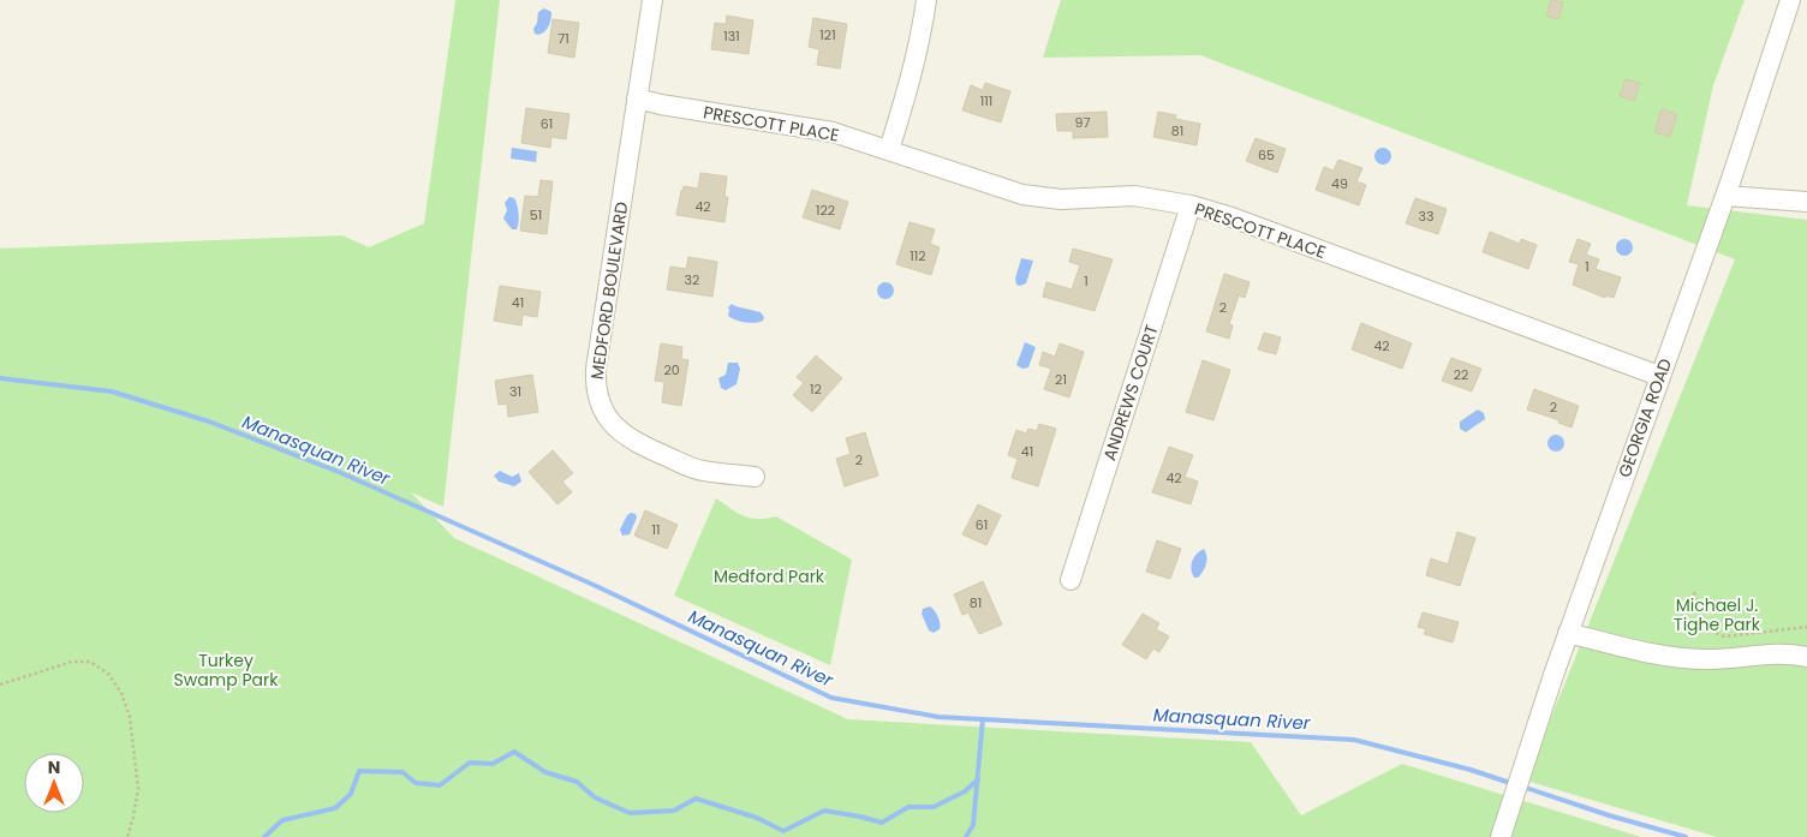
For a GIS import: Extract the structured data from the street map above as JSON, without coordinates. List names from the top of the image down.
{
  "streets": {
    "street": [
      "PRESCOTT PLACE",
      "MEDFORD BOULEVARD",
      "ANDREWS COURT",
      "GEORGIA ROAD"
    ]
  },
  "crossings": [
    ["PRESCOTT PLACE", "MEDFORD BOULEVARD"],
    ["PRESCOTT PLACE", "ANDREWS COURT"],
    ["PRESCOTT PLACE", "GEORGIA ROAD"]
  ],
  "water": ["Manasquan River"],
  "parks": ["Medford Park", "Michael J. Tighe Park", "Turkey Swamp Park"],
  "house_numbers": [
    "121",
    "131",
    "71",
    "111",
    "97",
    "61",
    "81",
    "65",
    "49",
    "42",
    "122",
    "51",
    "33",
    "112",
    "1",
    "32",
    "1",
    "41",
    "2",
    "42",
    "20",
    "22",
    "21",
    "12",
    "31",
    "2",
    "41",
    "2",
    "42",
    "61",
    "11",
    "81"
  ],
  "north": "top"
}
